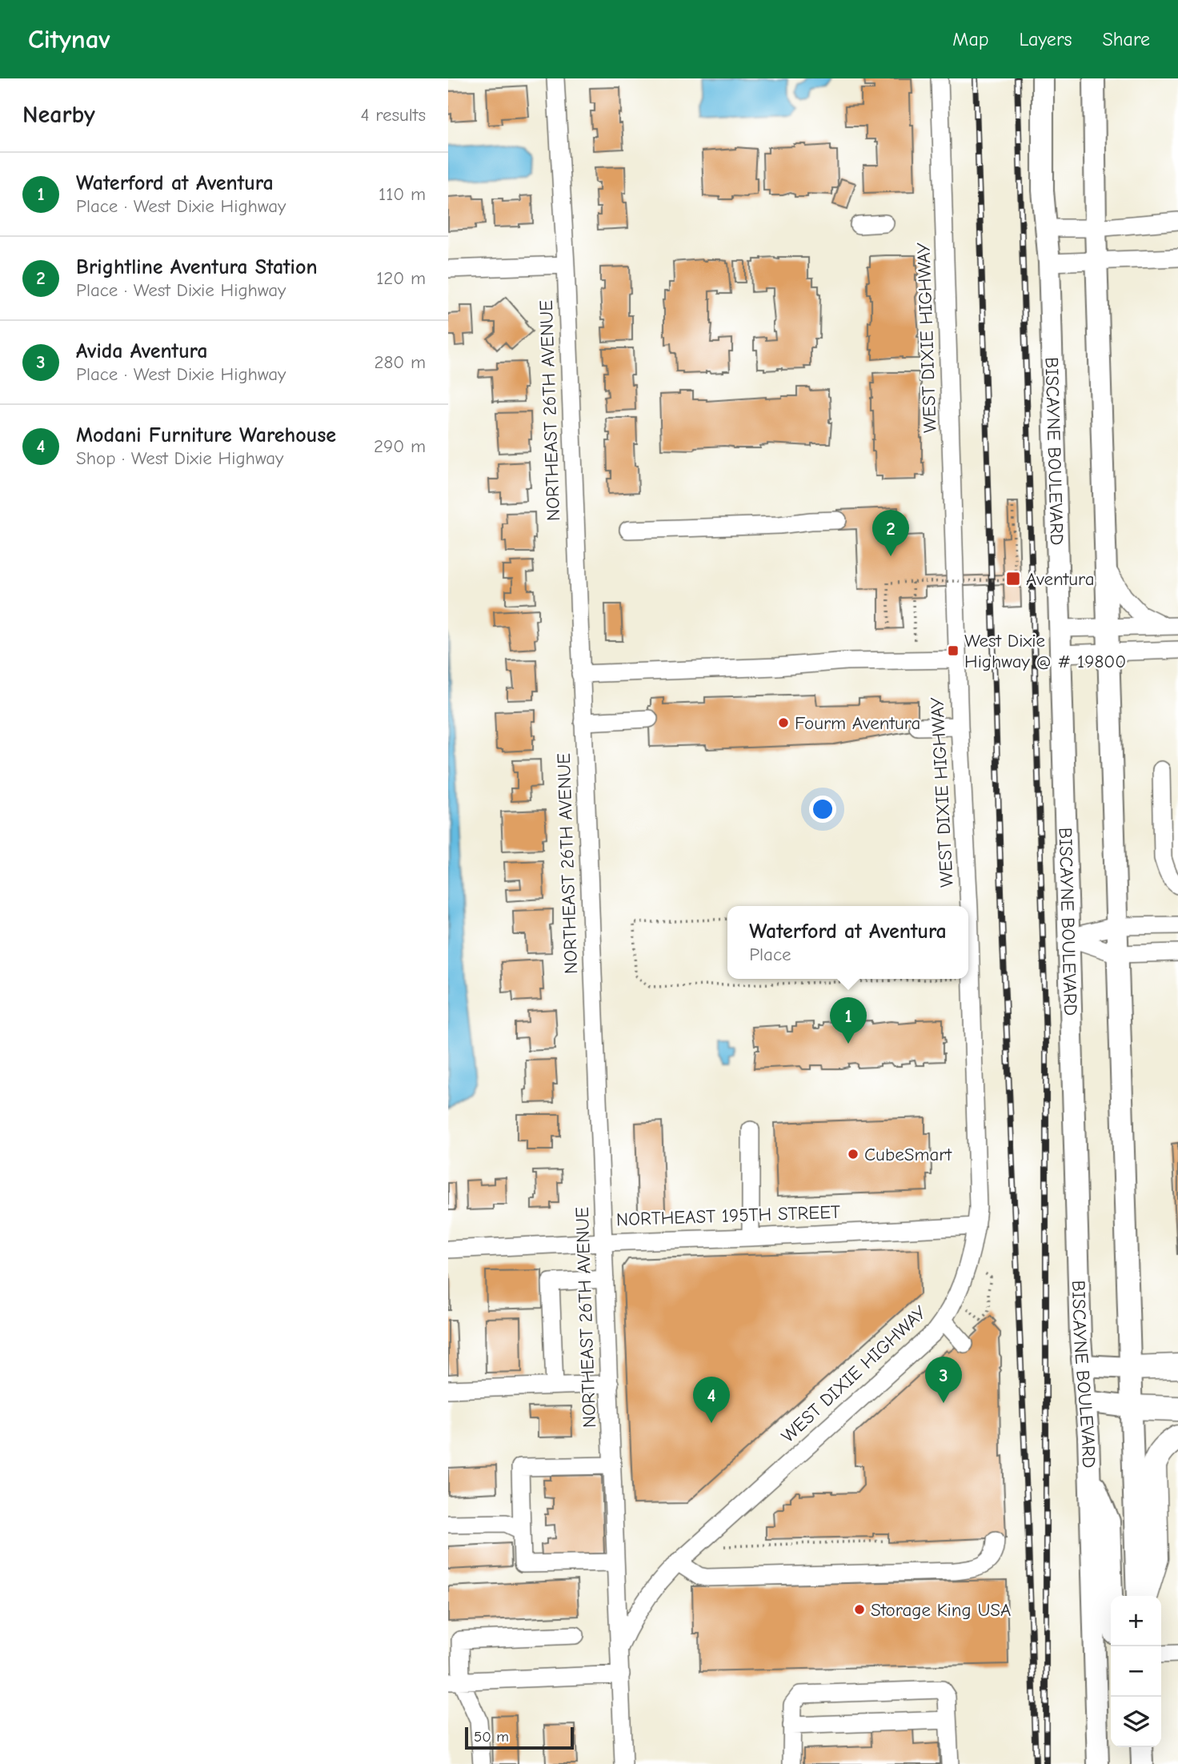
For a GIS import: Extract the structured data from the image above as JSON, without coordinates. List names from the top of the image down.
{
  "streets": {
    "main road": ["BISCAYNE BOULEVARD"],
    "street": ["WEST DIXIE HIGHWAY", "NORTHEAST 26TH AVENUE", "NORTHEAST 195TH STREET"]
  },
  "crossings": [
    ["WEST DIXIE HIGHWAY", "NORTHEAST 26TH AVENUE"],
    ["WEST DIXIE HIGHWAY", "NORTHEAST 195TH STREET"],
    ["NORTHEAST 26TH AVENUE", "NORTHEAST 195TH STREET"]
  ],
  "places": {
    "transit": ["Aventura", "West Dixie Highway @ # 19800"],
    "other": ["Fourm Aventura", "CubeSmart", "Storage King USA"]
  },
  "scale_bar": "50 m",
  "page": {
    "header": "Citynav",
    "nav": ["Map", "Layers", "Share"],
    "heading": ["Nearby", "4 results"],
    "list": [
      {
        "mark": "1",
        "name": "Waterford at Aventura",
        "note": "Place · West Dixie Highway",
        "value": "110 m"
      },
      {
        "mark": "2",
        "name": "Brightline Aventura Station",
        "note": "Place · West Dixie Highway",
        "value": "120 m"
      },
      {
        "mark": "3",
        "name": "Avida Aventura",
        "note": "Place · West Dixie Highway",
        "value": "280 m"
      },
      {
        "mark": "4",
        "name": "Modani Furniture Warehouse",
        "note": "Shop · West Dixie Highway",
        "value": "290 m"
      }
    ],
    "pins": [
      "2",
      "1",
      "3",
      "4"
    ],
    "popup": ["Waterford at Aventura", "Place"],
    "map_buttons": ["+", "−"],
    "scale": "50 m"
  }
}
